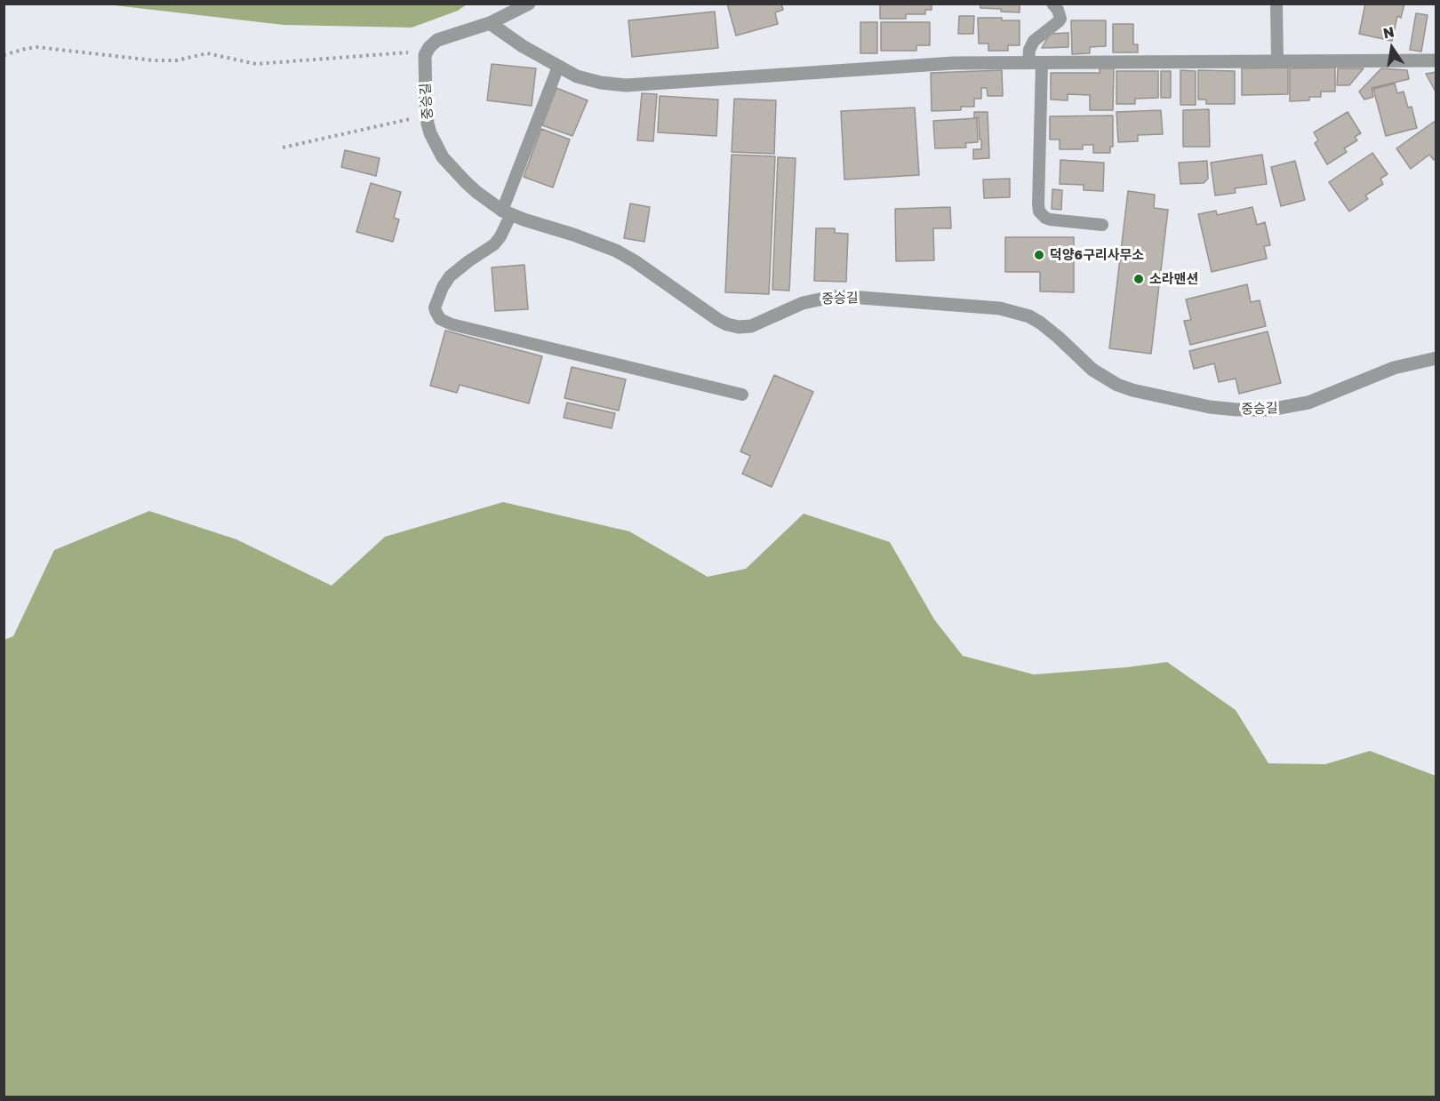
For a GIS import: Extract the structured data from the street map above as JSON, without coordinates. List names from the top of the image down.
{
  "streets": {
    "street": ["중승길"]
  },
  "places": ["덕양6구리사무소", "소라맨션"],
  "north": "top"
}
